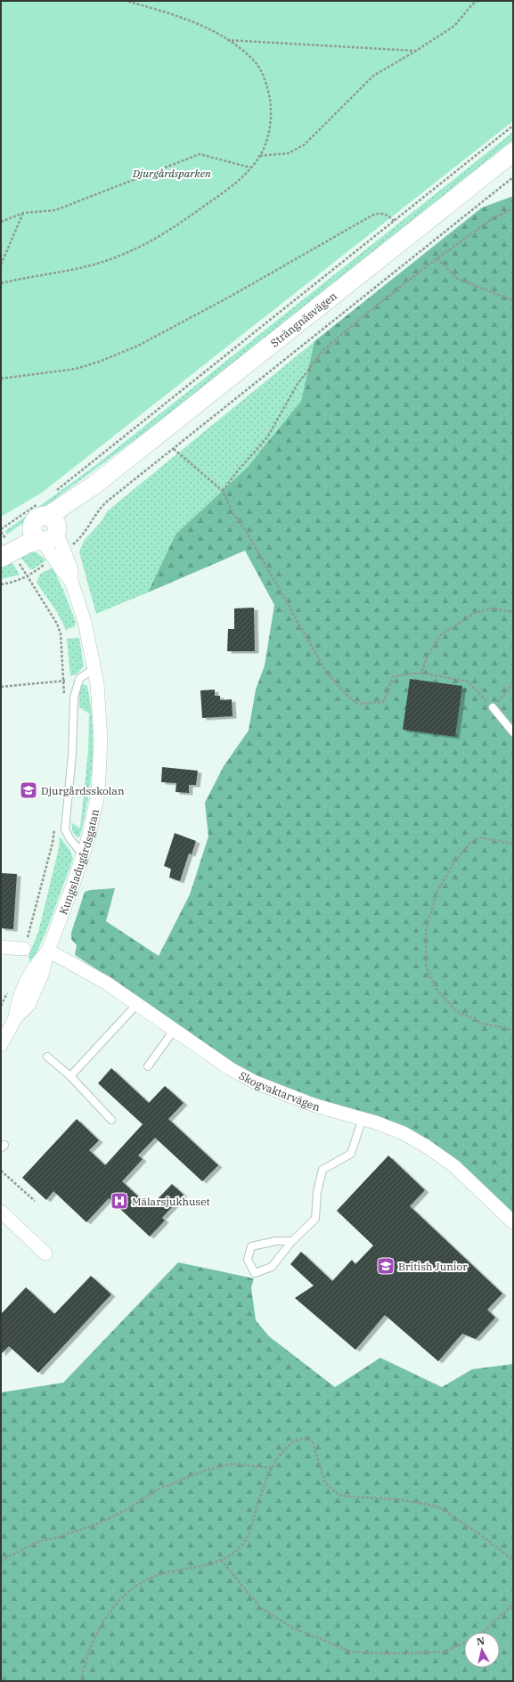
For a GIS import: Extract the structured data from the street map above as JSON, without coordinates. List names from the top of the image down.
{
  "streets": {
    "main road": ["Strängnäsvägen"],
    "street": ["Kungsladugårdsgatan", "Skogvaktarvägen"]
  },
  "crossings": [
    ["Strängnäsvägen", "Kungsladugårdsgatan"],
    ["Kungsladugårdsgatan", "Skogvaktarvägen"]
  ],
  "parks": ["Djurgårdsparken"],
  "places": {
    "school or university": ["Djurgårdsskolan", "British Junior"],
    "hospital": ["Mälarsjukhuset"]
  },
  "north": "top"
}
